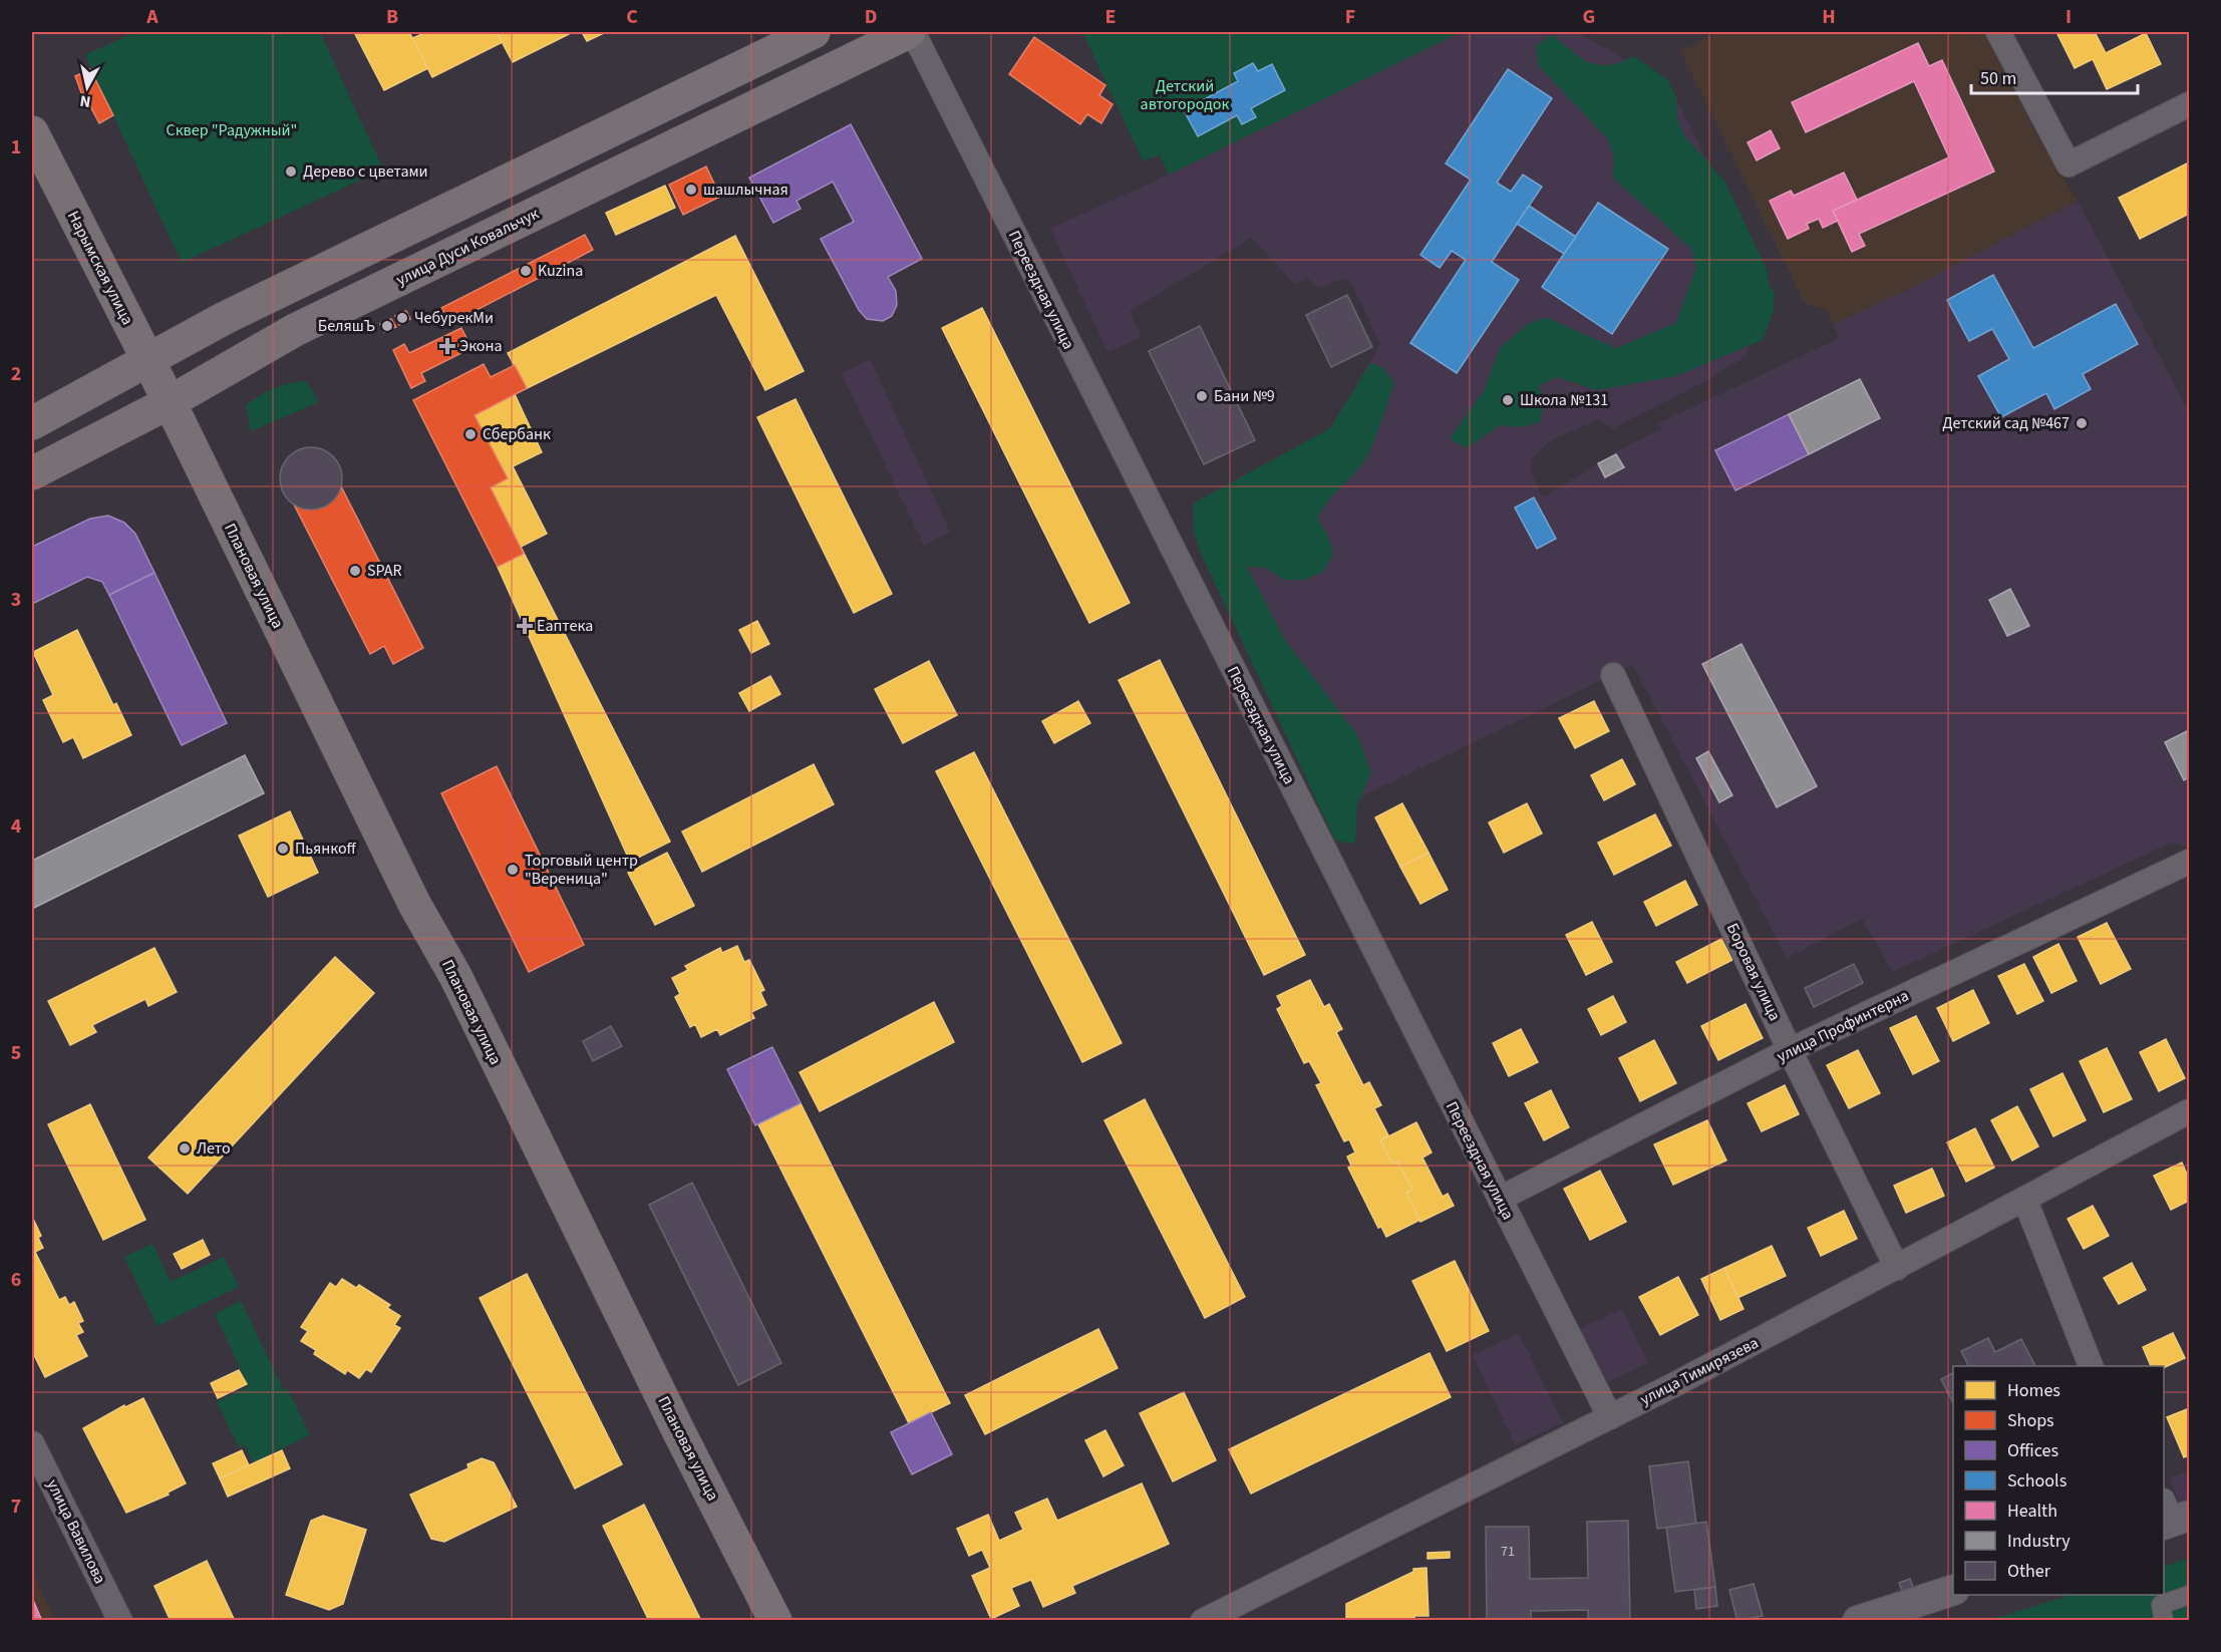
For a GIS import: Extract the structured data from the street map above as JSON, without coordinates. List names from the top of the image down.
{
  "streets": {
    "main road": ["улица Дуси Ковальчук", "Нарымская улица", "Плановая улица"],
    "street": [
      "Переездная улица",
      "Боровая улица",
      "улица Профинтерна",
      "улица Тимирязева",
      "улица Вавилова"
    ]
  },
  "crossings": [
    ["улица Дуси Ковальчук", "Нарымская улица"],
    ["улица Дуси Ковальчук", "Переездная улица"],
    ["улица Дуси Ковальчук", "Плановая улица"],
    ["Нарымская улица", "Плановая улица"],
    ["Переездная улица", "улица Профинтерна"],
    ["Переездная улица", "улица Тимирязева"],
    ["Боровая улица", "улица Профинтерна"],
    ["Боровая улица", "улица Тимирязева"]
  ],
  "parks": ["Детский автогородок", "Сквер \"Радужный\""],
  "places": {
    "other": [
      "Дерево с цветами",
      "шашлычная",
      "Kuzina",
      "ЧебурекМи",
      "БеляшЪ",
      "Бани №9",
      "Школа №131",
      "Детский сад №467",
      "Сбербанк",
      "SPAR",
      "Пьянкоff",
      "Торговый центр \"Вереница\"",
      "Лето"
    ],
    "health": ["Экона", "Еаптека"]
  },
  "house_numbers": ["71"],
  "legend": [
    "Homes",
    "Shops",
    "Offices",
    "Schools",
    "Health",
    "Industry",
    "Other"
  ],
  "scale_bar": "50 m",
  "north": "bottom",
  "grid": {
    "columns": [
      "A",
      "B",
      "C",
      "D",
      "E",
      "F",
      "G",
      "H",
      "I"
    ],
    "rows": [
      "1",
      "2",
      "3",
      "4",
      "5",
      "6",
      "7"
    ]
  }
}
